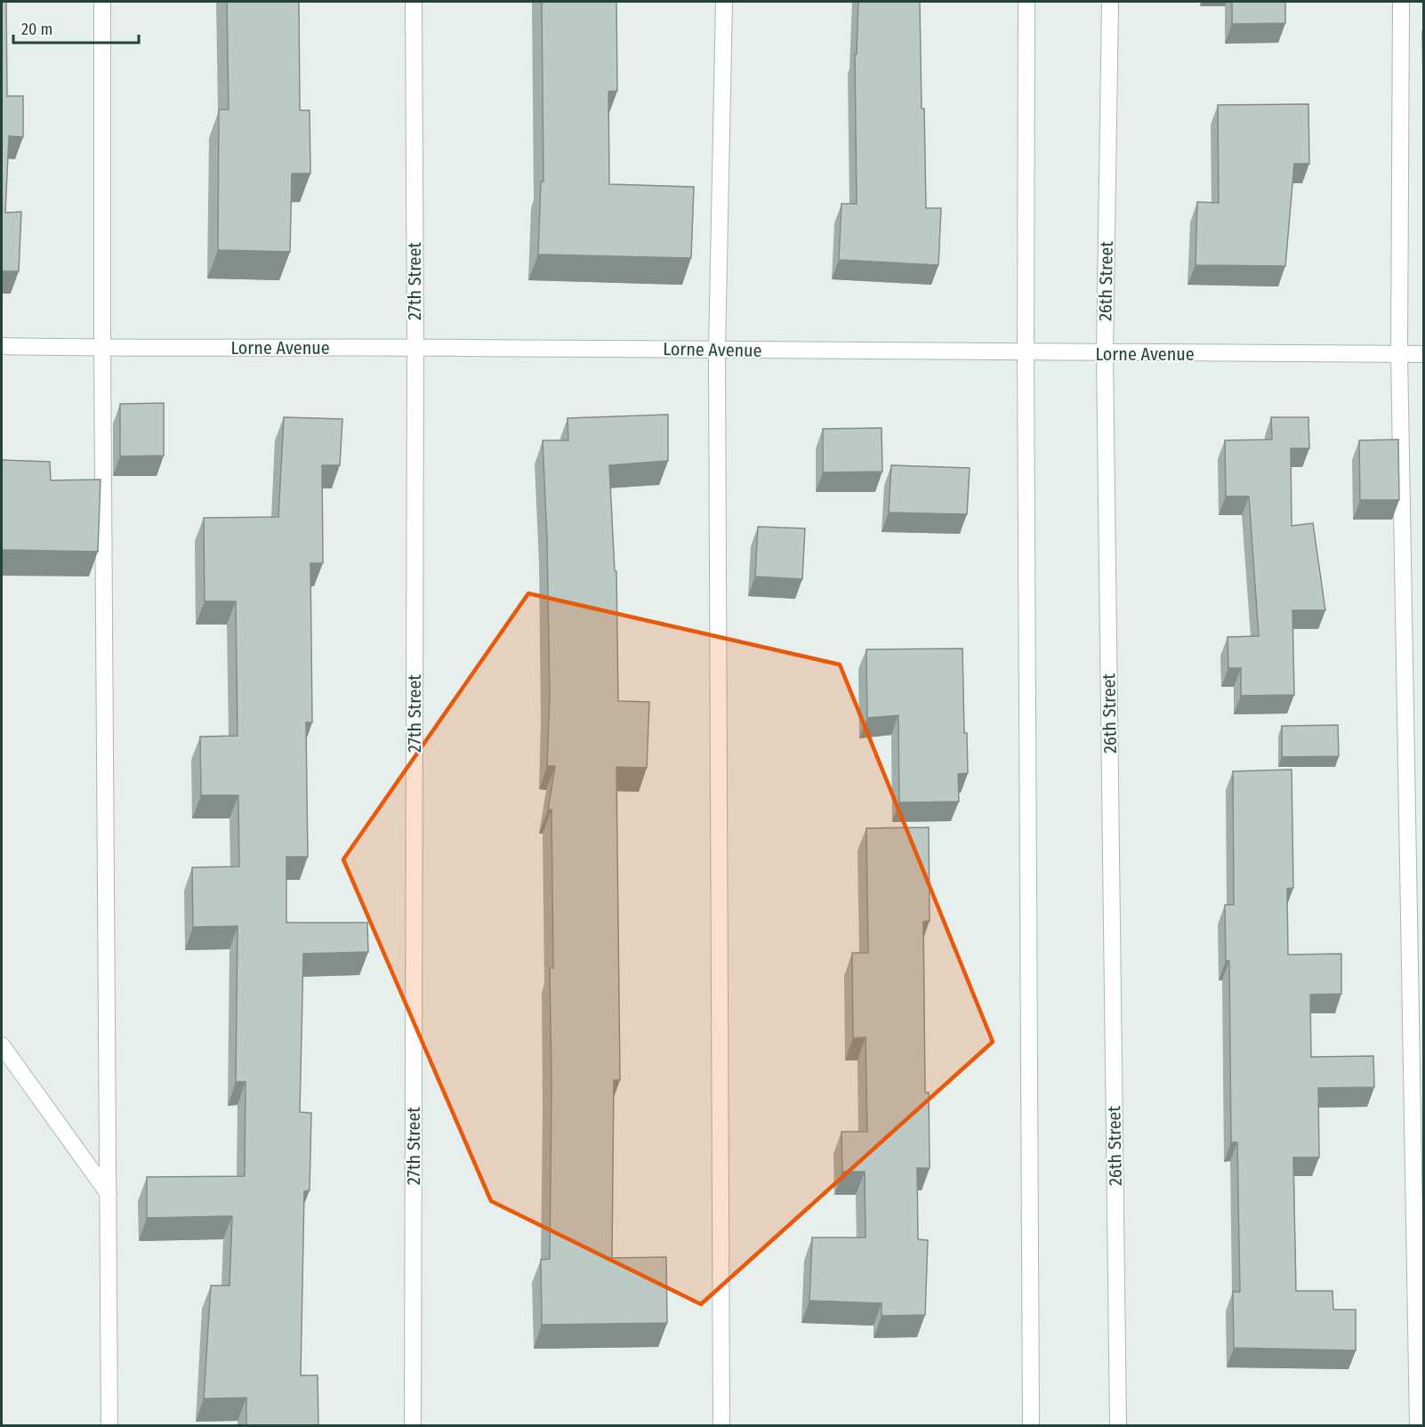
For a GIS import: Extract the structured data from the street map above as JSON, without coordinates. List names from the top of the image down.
{
  "streets": {
    "street": ["27th Street", "26th Street", "Lorne Avenue"]
  },
  "crossings": [
    ["27th Street", "Lorne Avenue"],
    ["26th Street", "Lorne Avenue"]
  ],
  "scale_bar": "20 m"
}
